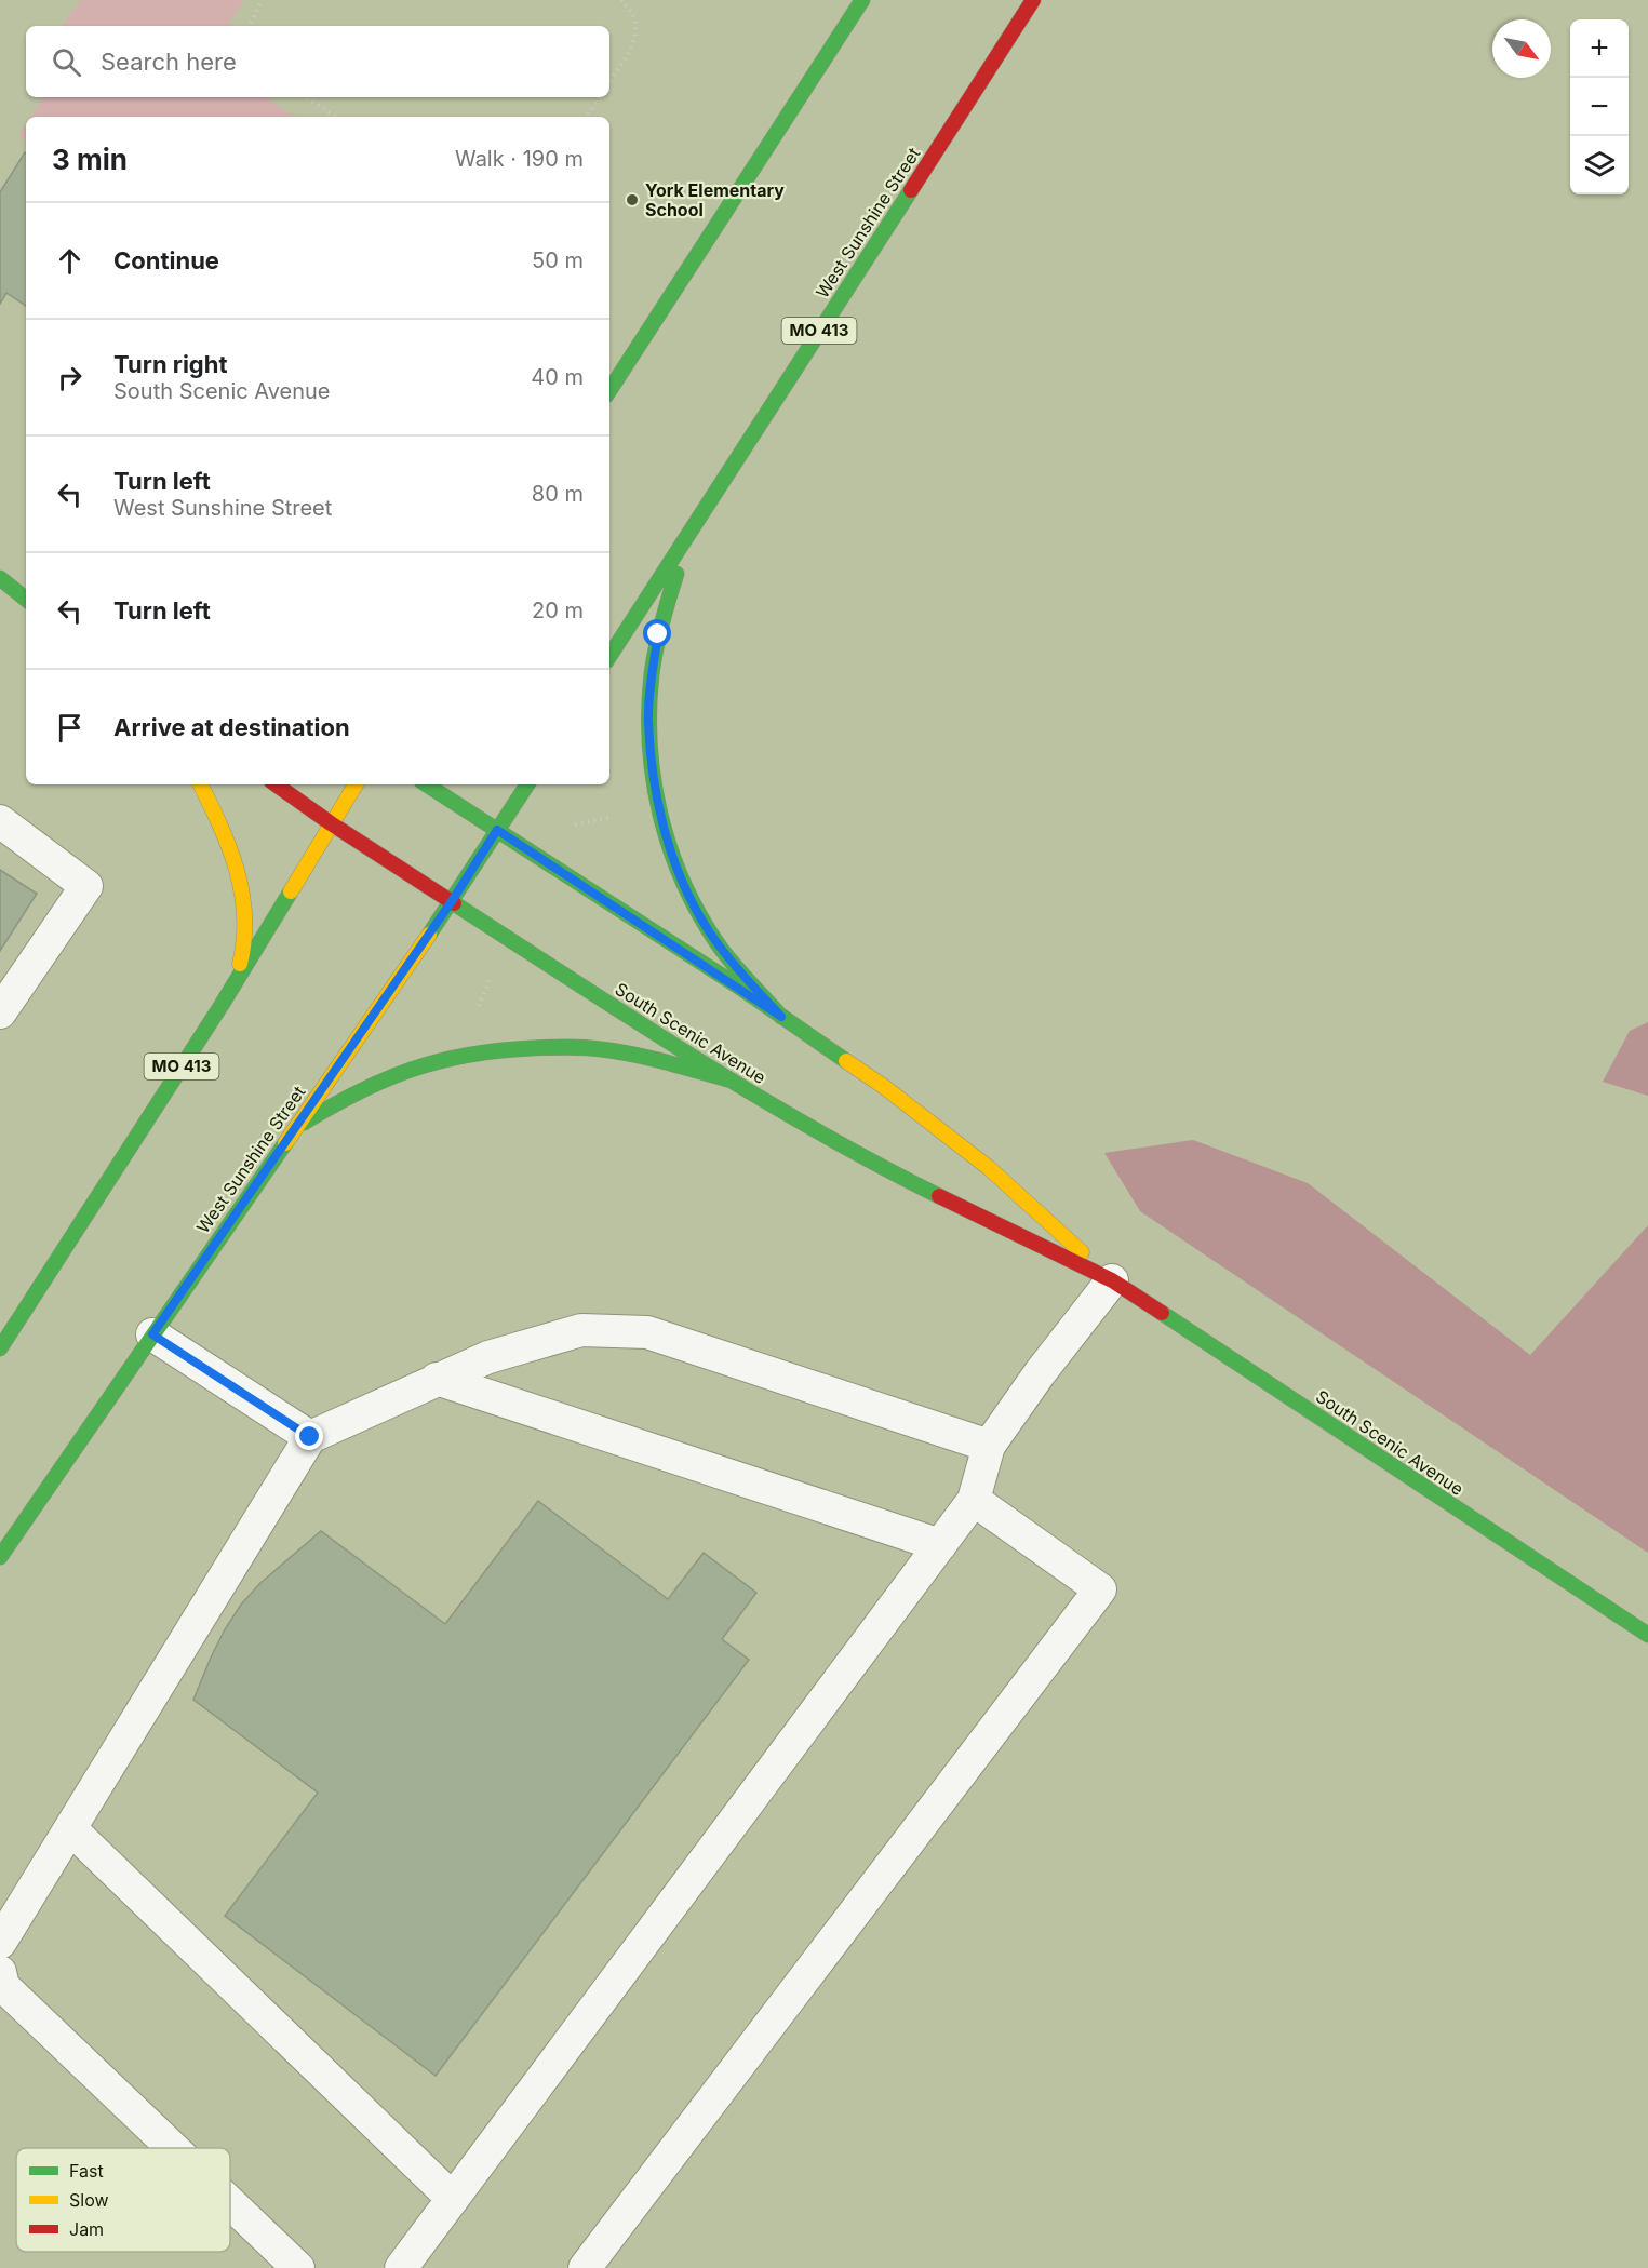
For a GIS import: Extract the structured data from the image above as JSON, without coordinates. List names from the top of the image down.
{
  "streets": {
    "main road": ["West Sunshine Street", "MO 413", "South Scenic Avenue"]
  },
  "crossings": [
    ["West Sunshine Street", "South Scenic Avenue"],
    ["MO 413", "South Scenic Avenue"]
  ],
  "places": ["York Elementary School"],
  "legend": ["Fast", "Slow", "Jam"],
  "north": "bottom right",
  "page": {
    "map_buttons": ["+", "−"],
    "search": "Search here",
    "heading": ["3 min", "Walk · 190 m"],
    "list": [
      ["Continue", "50 m"],
      ["Turn right", "South Scenic Avenue", "40 m"],
      ["Turn left", "West Sunshine Street", "80 m"],
      ["Turn left", "20 m"],
      "Arrive at destination"
    ]
  }
}
